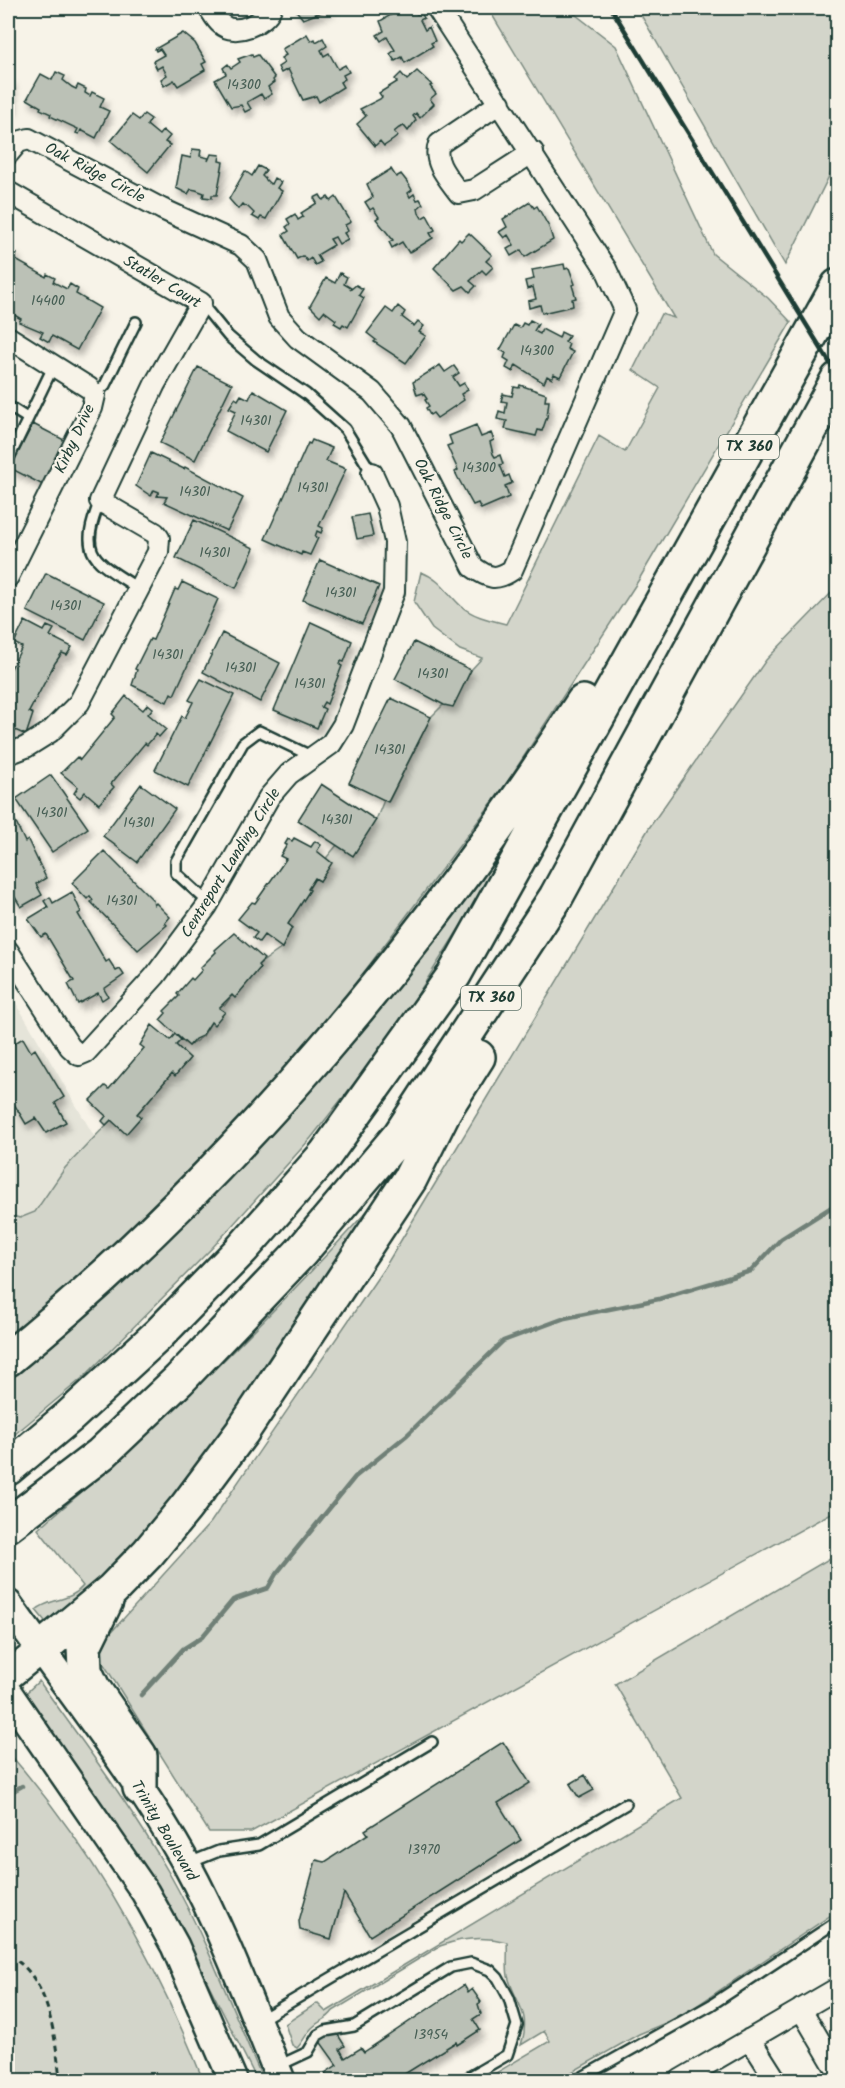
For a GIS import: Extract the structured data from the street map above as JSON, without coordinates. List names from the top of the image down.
{
  "streets": {
    "highway": ["TX 360"],
    "main road": ["Trinity Boulevard"],
    "street": [
      "Oak Ridge Circle",
      "Statler Court",
      "Kirby Drive",
      "Centreport Landing Circle"
    ]
  },
  "crossings": [
    ["Statler Court", "Centreport Landing Circle"]
  ],
  "house_numbers": [
    "14300",
    "14400",
    "14300",
    "14301",
    "14300",
    "14301",
    "14301",
    "14301",
    "14301",
    "14301",
    "14301",
    "14301",
    "14301",
    "14301",
    "14301",
    "14301",
    "14301",
    "14301",
    "14301",
    "13970",
    "13954"
  ]
}
